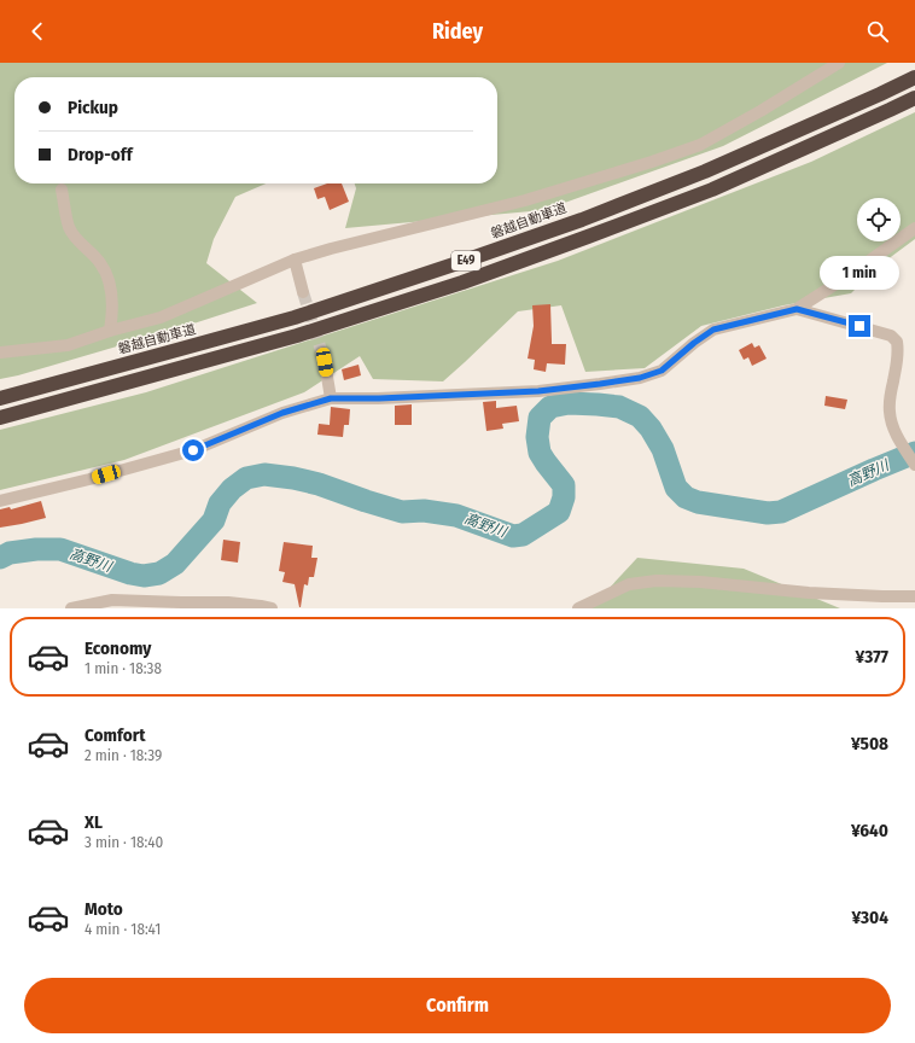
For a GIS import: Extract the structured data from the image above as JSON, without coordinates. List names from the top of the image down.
{
  "streets": {
    "highway": ["磐越自動車道", "E49"]
  },
  "water": ["高野川"],
  "page": {
    "header": "Ridey",
    "banner": ["Pickup", "Drop-off"],
    "bubble": "1 min",
    "list": [
      {
        "name": "Economy",
        "note": "1 min · 18:38",
        "value": "¥377"
      },
      {
        "name": "Comfort",
        "note": "2 min · 18:39",
        "value": "¥508"
      },
      {
        "name": "XL",
        "note": "3 min · 18:40",
        "value": "¥640"
      },
      {
        "name": "Moto",
        "note": "4 min · 18:41",
        "value": "¥304"
      }
    ],
    "buttons": "Confirm"
  }
}
